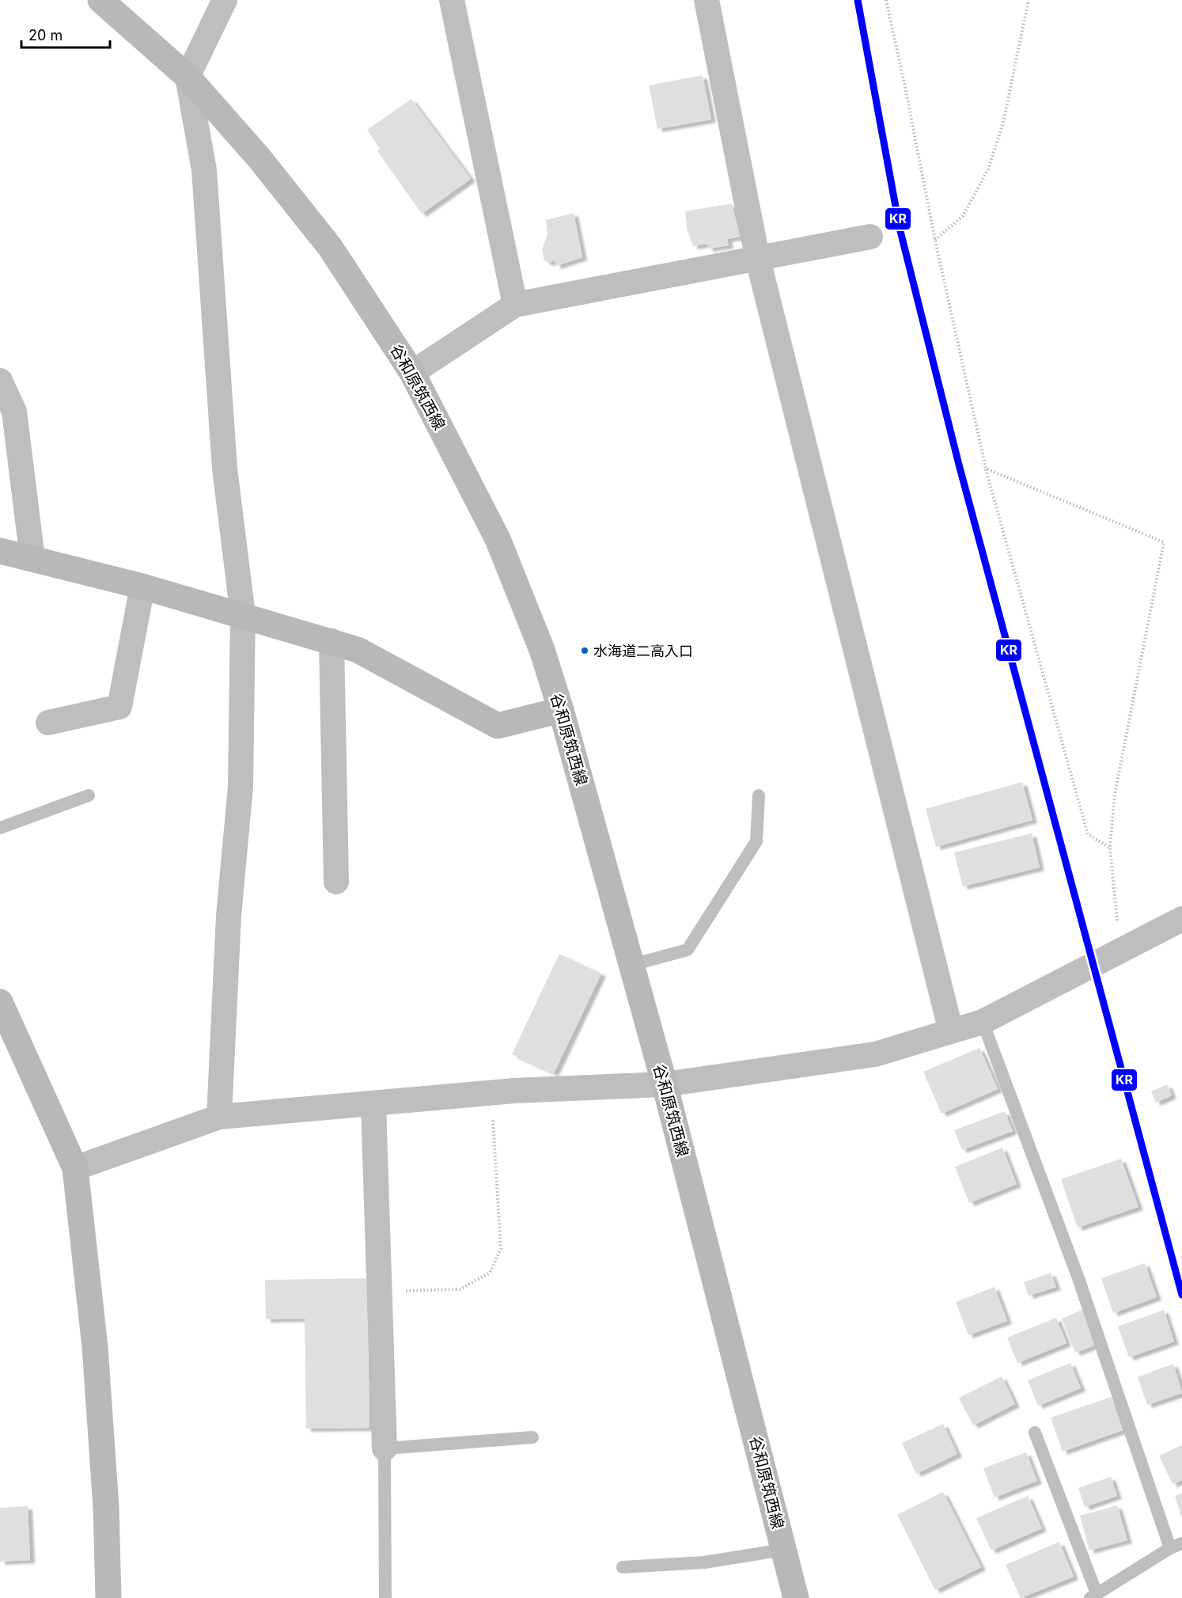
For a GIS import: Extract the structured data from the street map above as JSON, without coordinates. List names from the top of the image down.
{
  "streets": {
    "main road": ["谷和原筑西線"]
  },
  "places": ["水海道二高入口"],
  "lines": ["transit line KR"],
  "scale_bar": "20 m"
}
